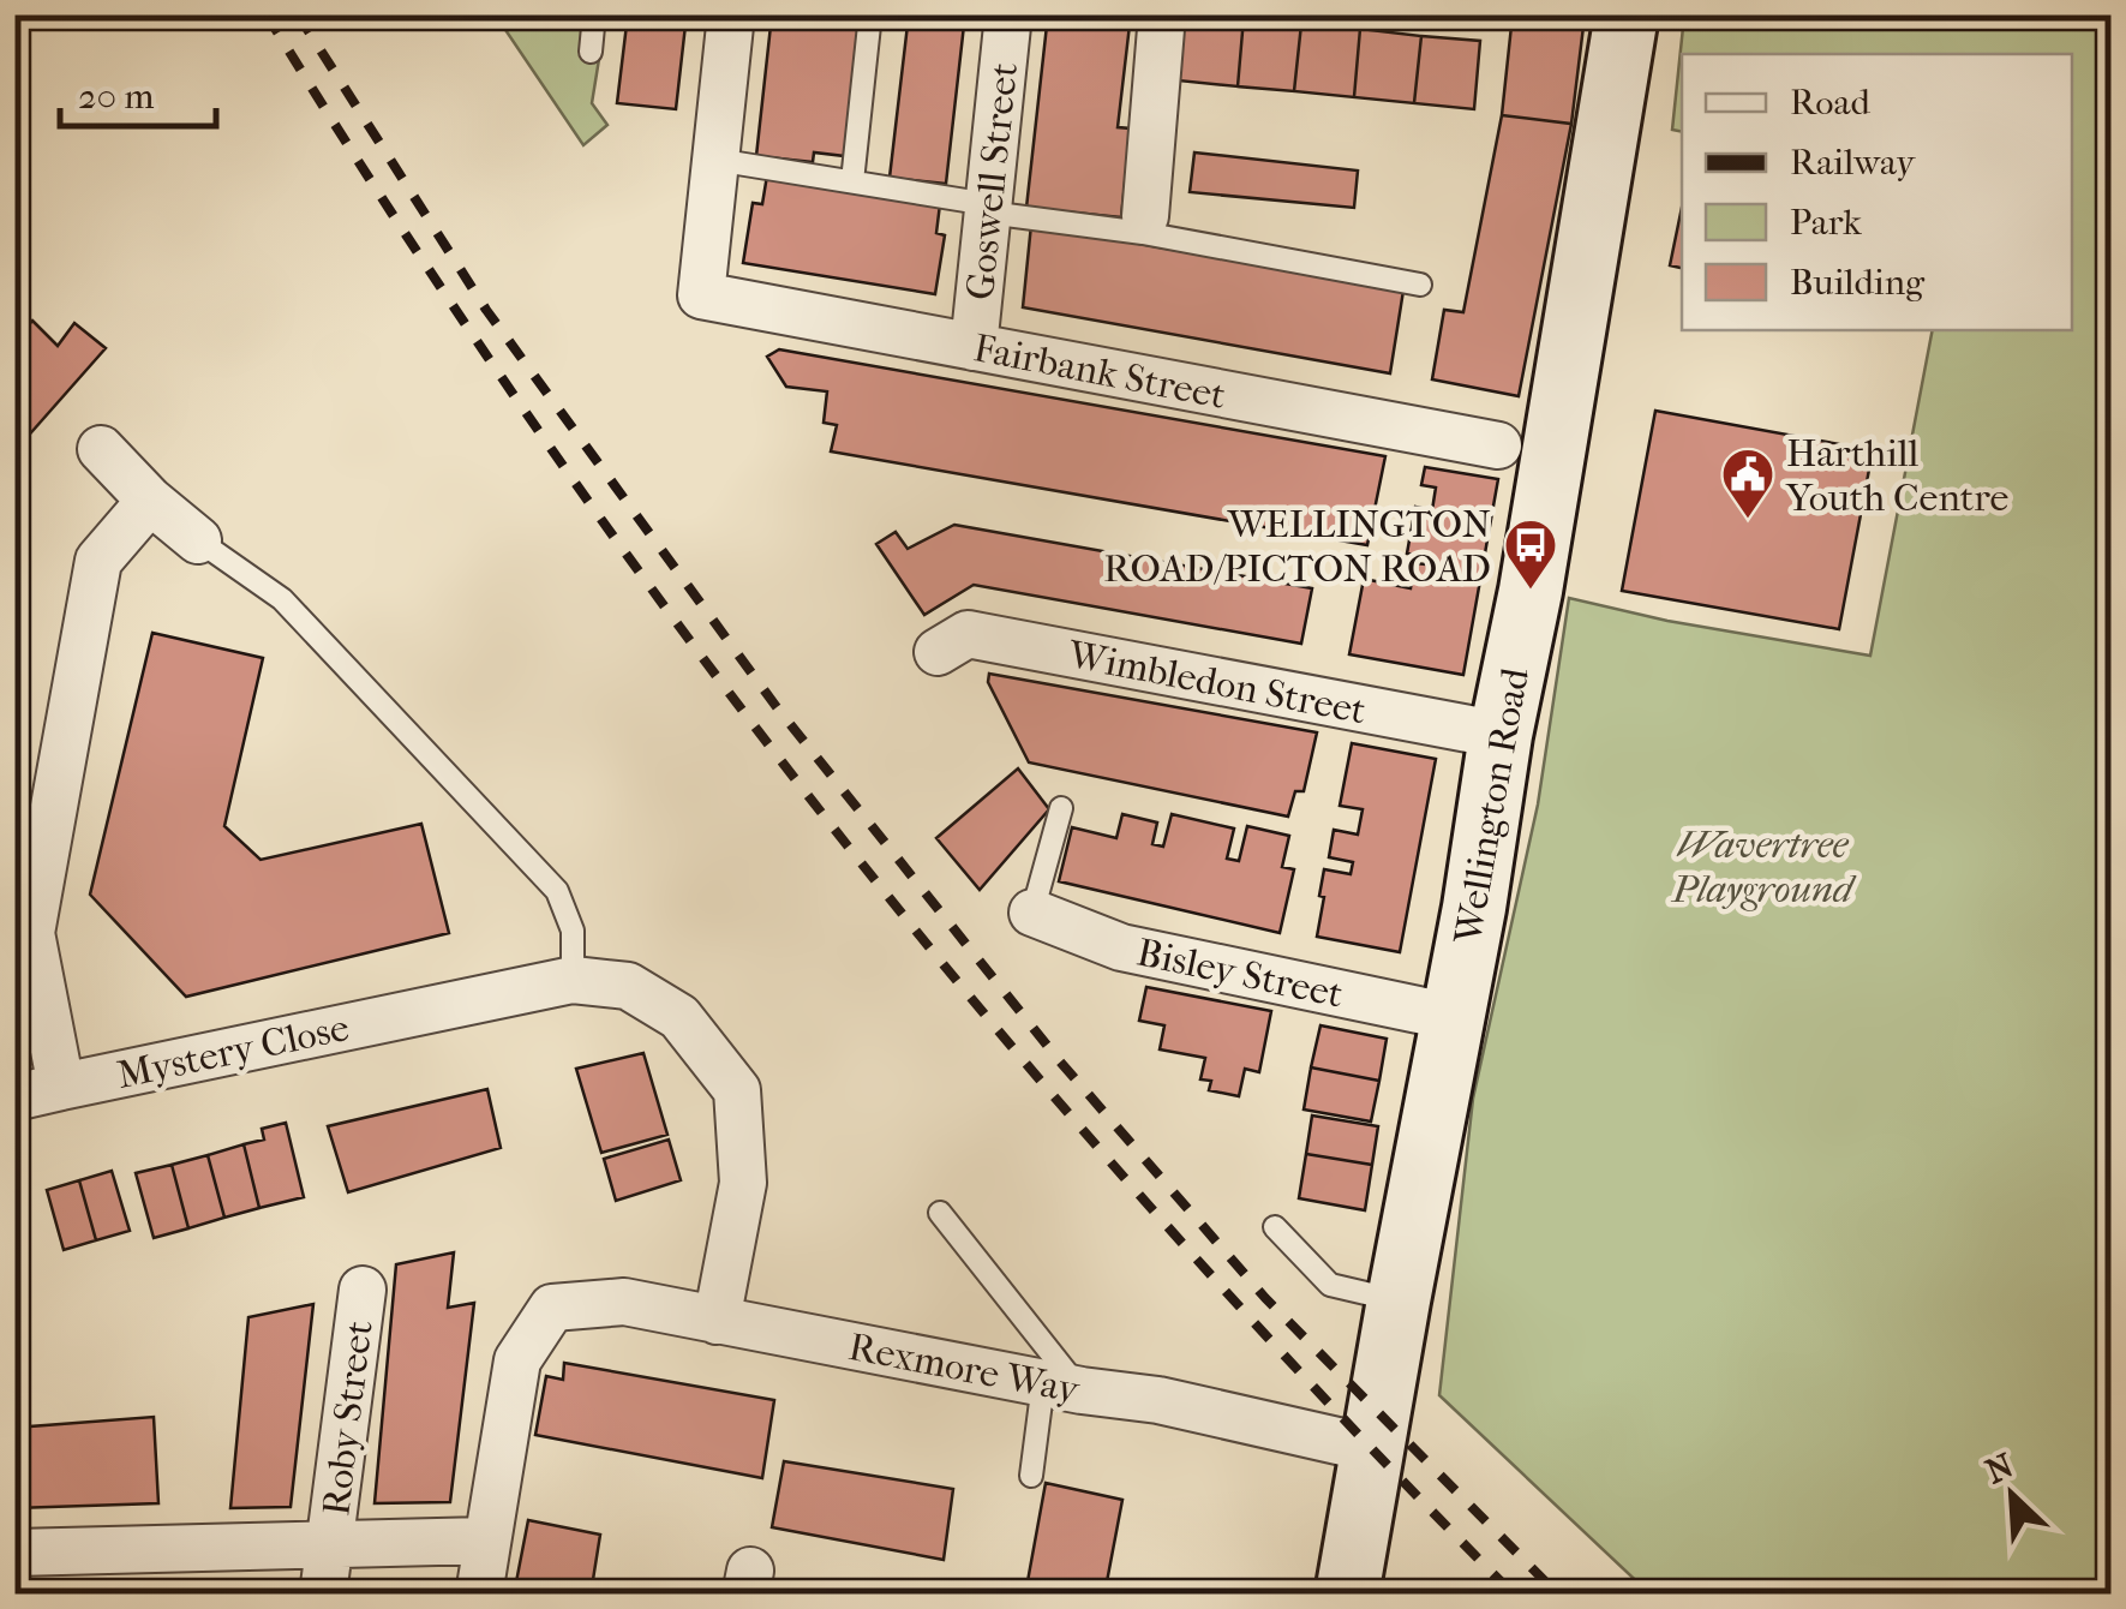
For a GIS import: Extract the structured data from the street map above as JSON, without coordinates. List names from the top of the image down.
{
  "streets": {
    "main road": ["Wellington Road"],
    "street": [
      "Goswell Street",
      "Fairbank Street",
      "Wimbledon Street",
      "Bisley Street",
      "Mystery Close",
      "Rexmore Way",
      "Roby Street"
    ]
  },
  "crossings": [
    ["Goswell Street", "Fairbank Street"],
    ["Wimbledon Street", "Wellington Road"],
    ["Wellington Road", "Bisley Street"],
    ["Wellington Road", "Rexmore Way"],
    ["Mystery Close", "Rexmore Way"]
  ],
  "parks": ["Wavertree Playground"],
  "places": {
    "public building": ["Harthill Youth Centre"],
    "bus stop": ["WELLINGTON ROAD/PICTON ROAD"]
  },
  "legend": [
    "Road",
    "Railway",
    "Park",
    "Building"
  ],
  "scale_bar": "20 m",
  "north": "top left"
}
